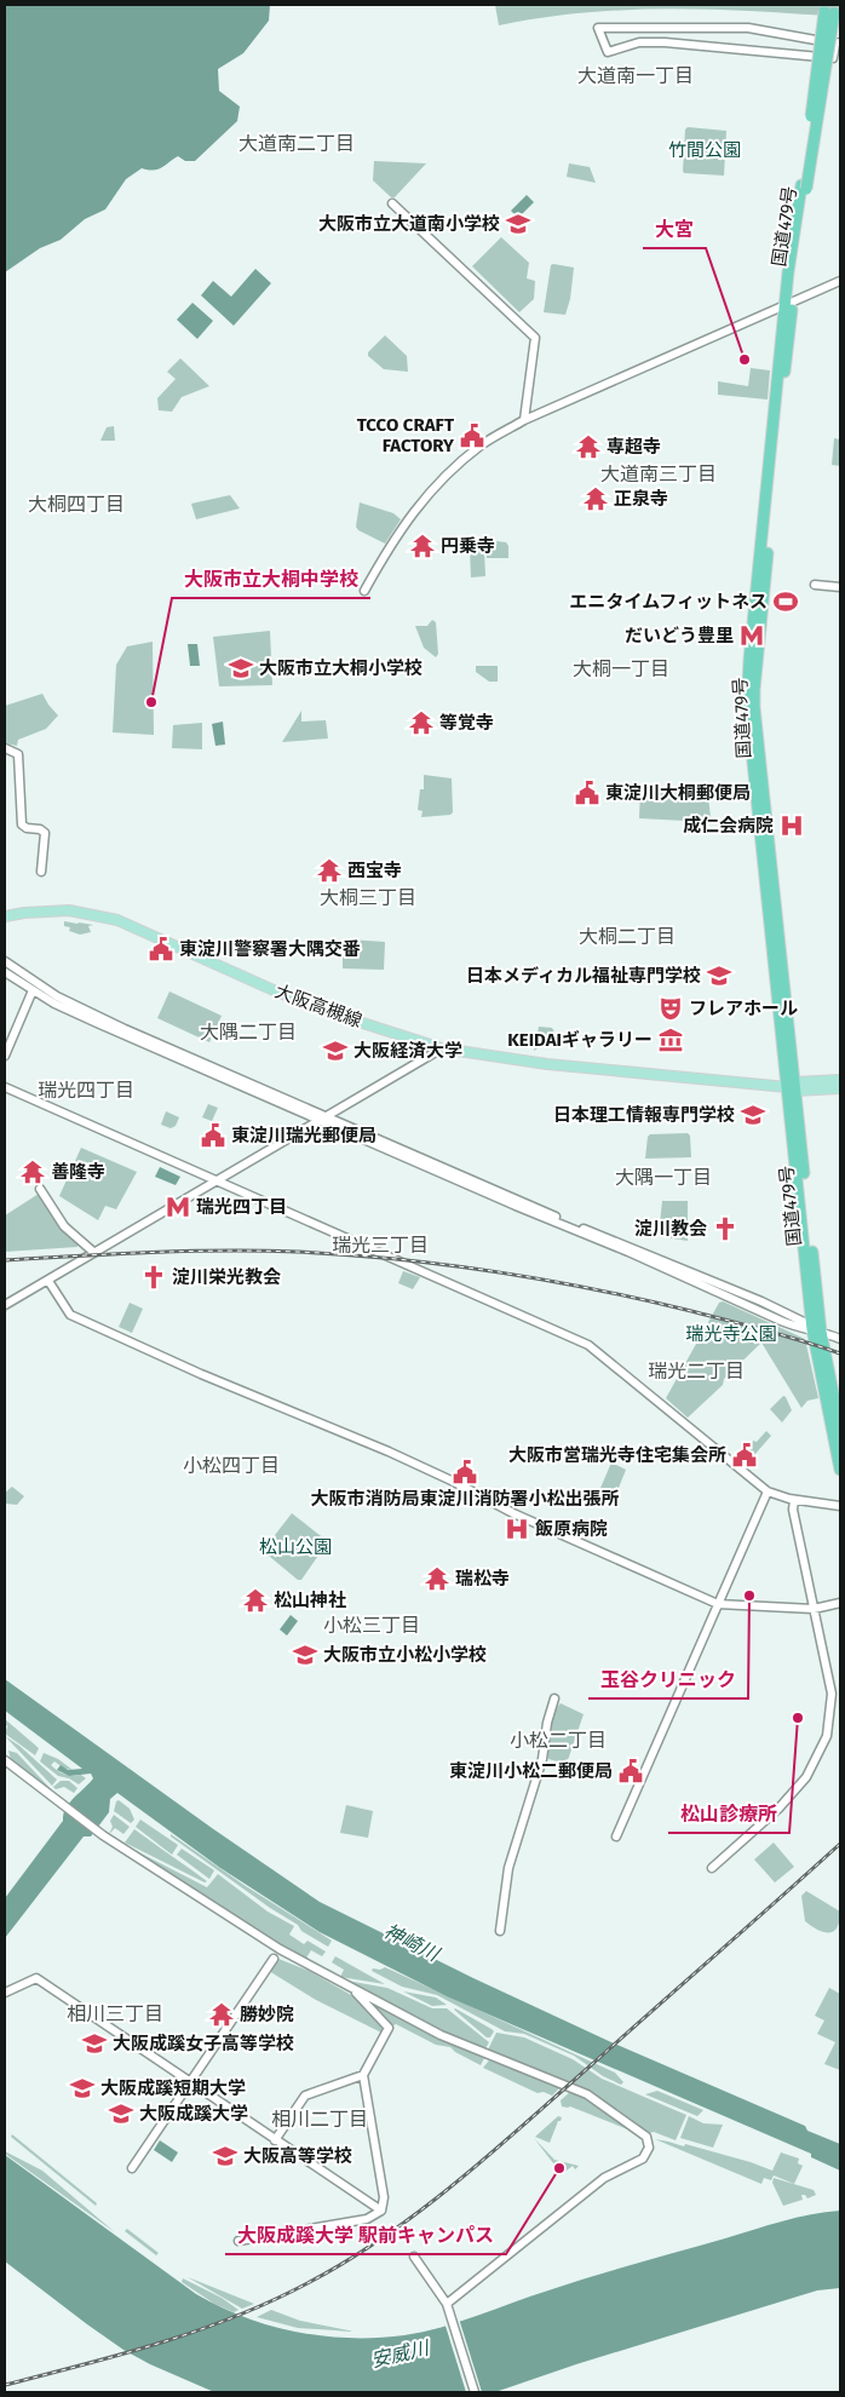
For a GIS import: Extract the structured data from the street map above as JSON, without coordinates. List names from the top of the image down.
{
  "streets": {
    "highway": ["国道479号"],
    "main road": ["大阪高槻線"]
  },
  "crossings": [
    ["国道479号", "大阪高槻線"]
  ],
  "districts": [
    "大道南一丁目",
    "大道南二丁目",
    "大道南三丁目",
    "大桐四丁目",
    "大桐一丁目",
    "大桐三丁目",
    "大桐二丁目",
    "大隅二丁目",
    "瑞光四丁目",
    "大隅一丁目",
    "瑞光三丁目",
    "瑞光二丁目",
    "小松四丁目",
    "小松三丁目",
    "小松二丁目",
    "相川三丁目",
    "相川二丁目"
  ],
  "water": ["神崎川", "安威川"],
  "parks": ["竹間公園", "瑞光寺公園", "松山公園"],
  "places": {
    "school or university": [
      "大阪市立大道南小学校",
      "大阪市立大桐小学校",
      "日本メディカル福祉専門学校",
      "大阪経済大学",
      "日本理工情報専門学校",
      "大阪市立小松小学校",
      "大阪成蹊女子高等学校",
      "大阪成蹊短期大学",
      "大阪成蹊大学",
      "大阪高等学校"
    ],
    "other": [
      "大宮",
      "大阪市立大桐中学校",
      "玉谷クリニック",
      "松山診療所",
      "大阪成蹊大学 駅前キャンパス"
    ],
    "public building": [
      "TCCO CRAFT FACTORY",
      "東淀川大桐郵便局",
      "東淀川警察署大隅交番",
      "東淀川瑞光郵便局",
      "大阪市営瑞光寺住宅集会所",
      "大阪市消防局東淀川消防署小松出張所",
      "東淀川小松二郵便局"
    ],
    "temple": [
      "専超寺",
      "正泉寺",
      "円乗寺",
      "等覚寺",
      "西宝寺",
      "善隆寺",
      "瑞松寺",
      "松山神社",
      "勝妙院"
    ],
    "sports": ["エニタイムフィットネス"],
    "metro station": ["だいどう豊里", "瑞光四丁目"],
    "hospital": ["成仁会病院", "飯原病院"],
    "theatre": ["フレアホール"],
    "museum": ["KEIDAIギャラリー"],
    "church": ["淀川教会", "淀川栄光教会"]
  }
}
